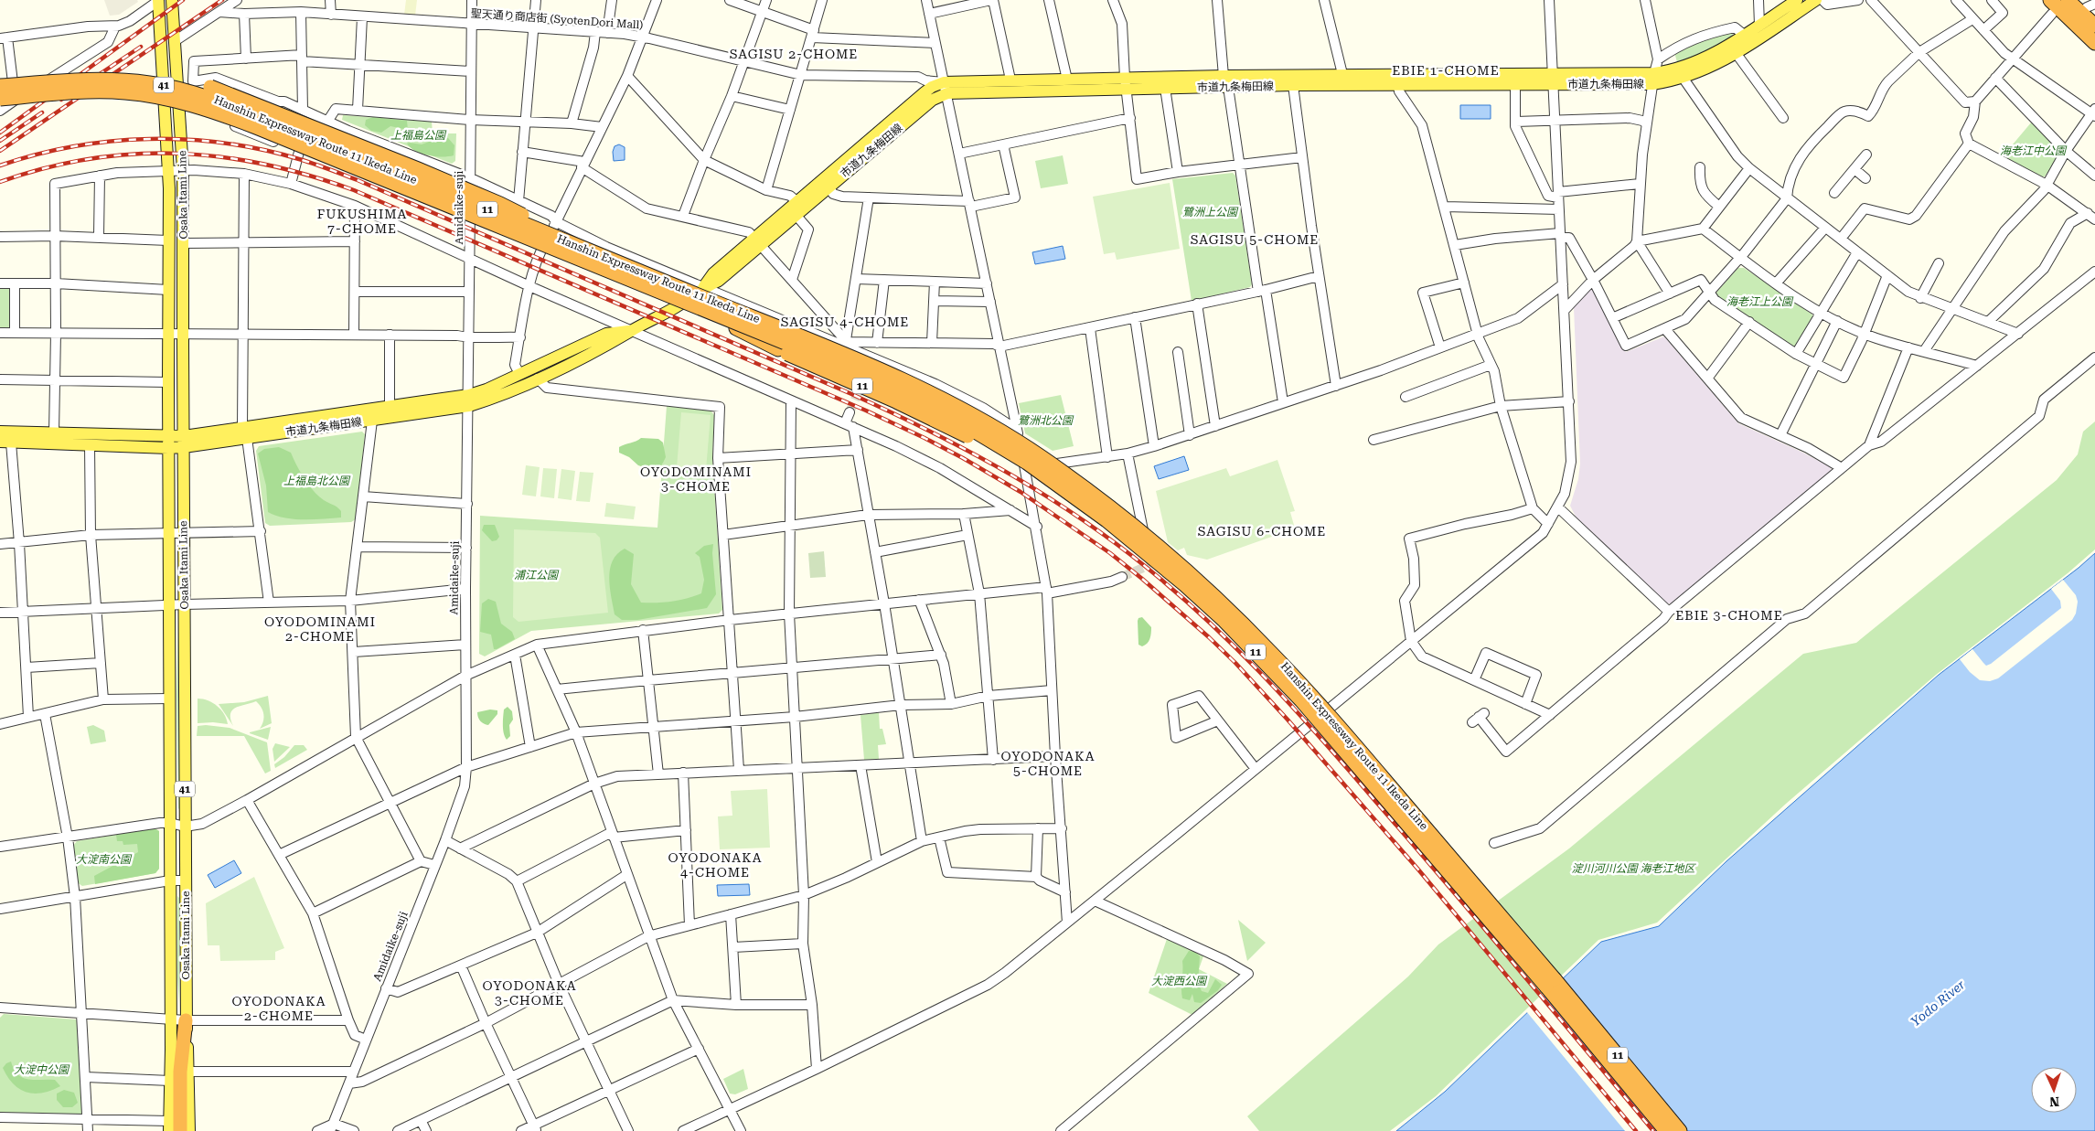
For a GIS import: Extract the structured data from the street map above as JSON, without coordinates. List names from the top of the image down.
{
  "streets": {
    "highway": ["Hanshin Expressway Route 11 Ikeda Line", "11"],
    "main road": ["市道九条梅田線", "41", "Osaka Itami Line"],
    "street": ["聖天通り商店街 (SyotenDori Mall)", "Amidaike-suji"]
  },
  "crossings": [
    ["聖天通り商店街 (SyotenDori Mall)", "市道九条梅田線"],
    ["聖天通り商店街 (SyotenDori Mall)", "Amidaike-suji"],
    ["市道九条梅田線", "Osaka Itami Line"],
    ["市道九条梅田線", "Amidaike-suji"],
    ["市道九条梅田線", "11"],
    ["Hanshin Expressway Route 11 Ikeda Line", "11"]
  ],
  "districts": [
    "SAGISU 2-CHOME",
    "EBIE 1-CHOME",
    "FUKUSHIMA 7-CHOME",
    "SAGISU 5-CHOME",
    "SAGISU 4-CHOME",
    "OYODOMINAMI 3-CHOME",
    "SAGISU 6-CHOME",
    "EBIE 3-CHOME",
    "OYODOMINAMI 2-CHOME",
    "OYODONAKA 5-CHOME",
    "OYODONAKA 4-CHOME",
    "OYODONAKA 3-CHOME",
    "OYODONAKA 2-CHOME"
  ],
  "water": ["Yodo River"],
  "parks": [
    "上福島公園",
    "海老江中公園",
    "鷺洲上公園",
    "海老江上公園",
    "鷺洲北公園",
    "上福島北公園",
    "浦江公園",
    "大淀南公園",
    "淀川河川公園 海老江地区",
    "大淀西公園",
    "大淀中公園"
  ],
  "north": "bottom"
}
